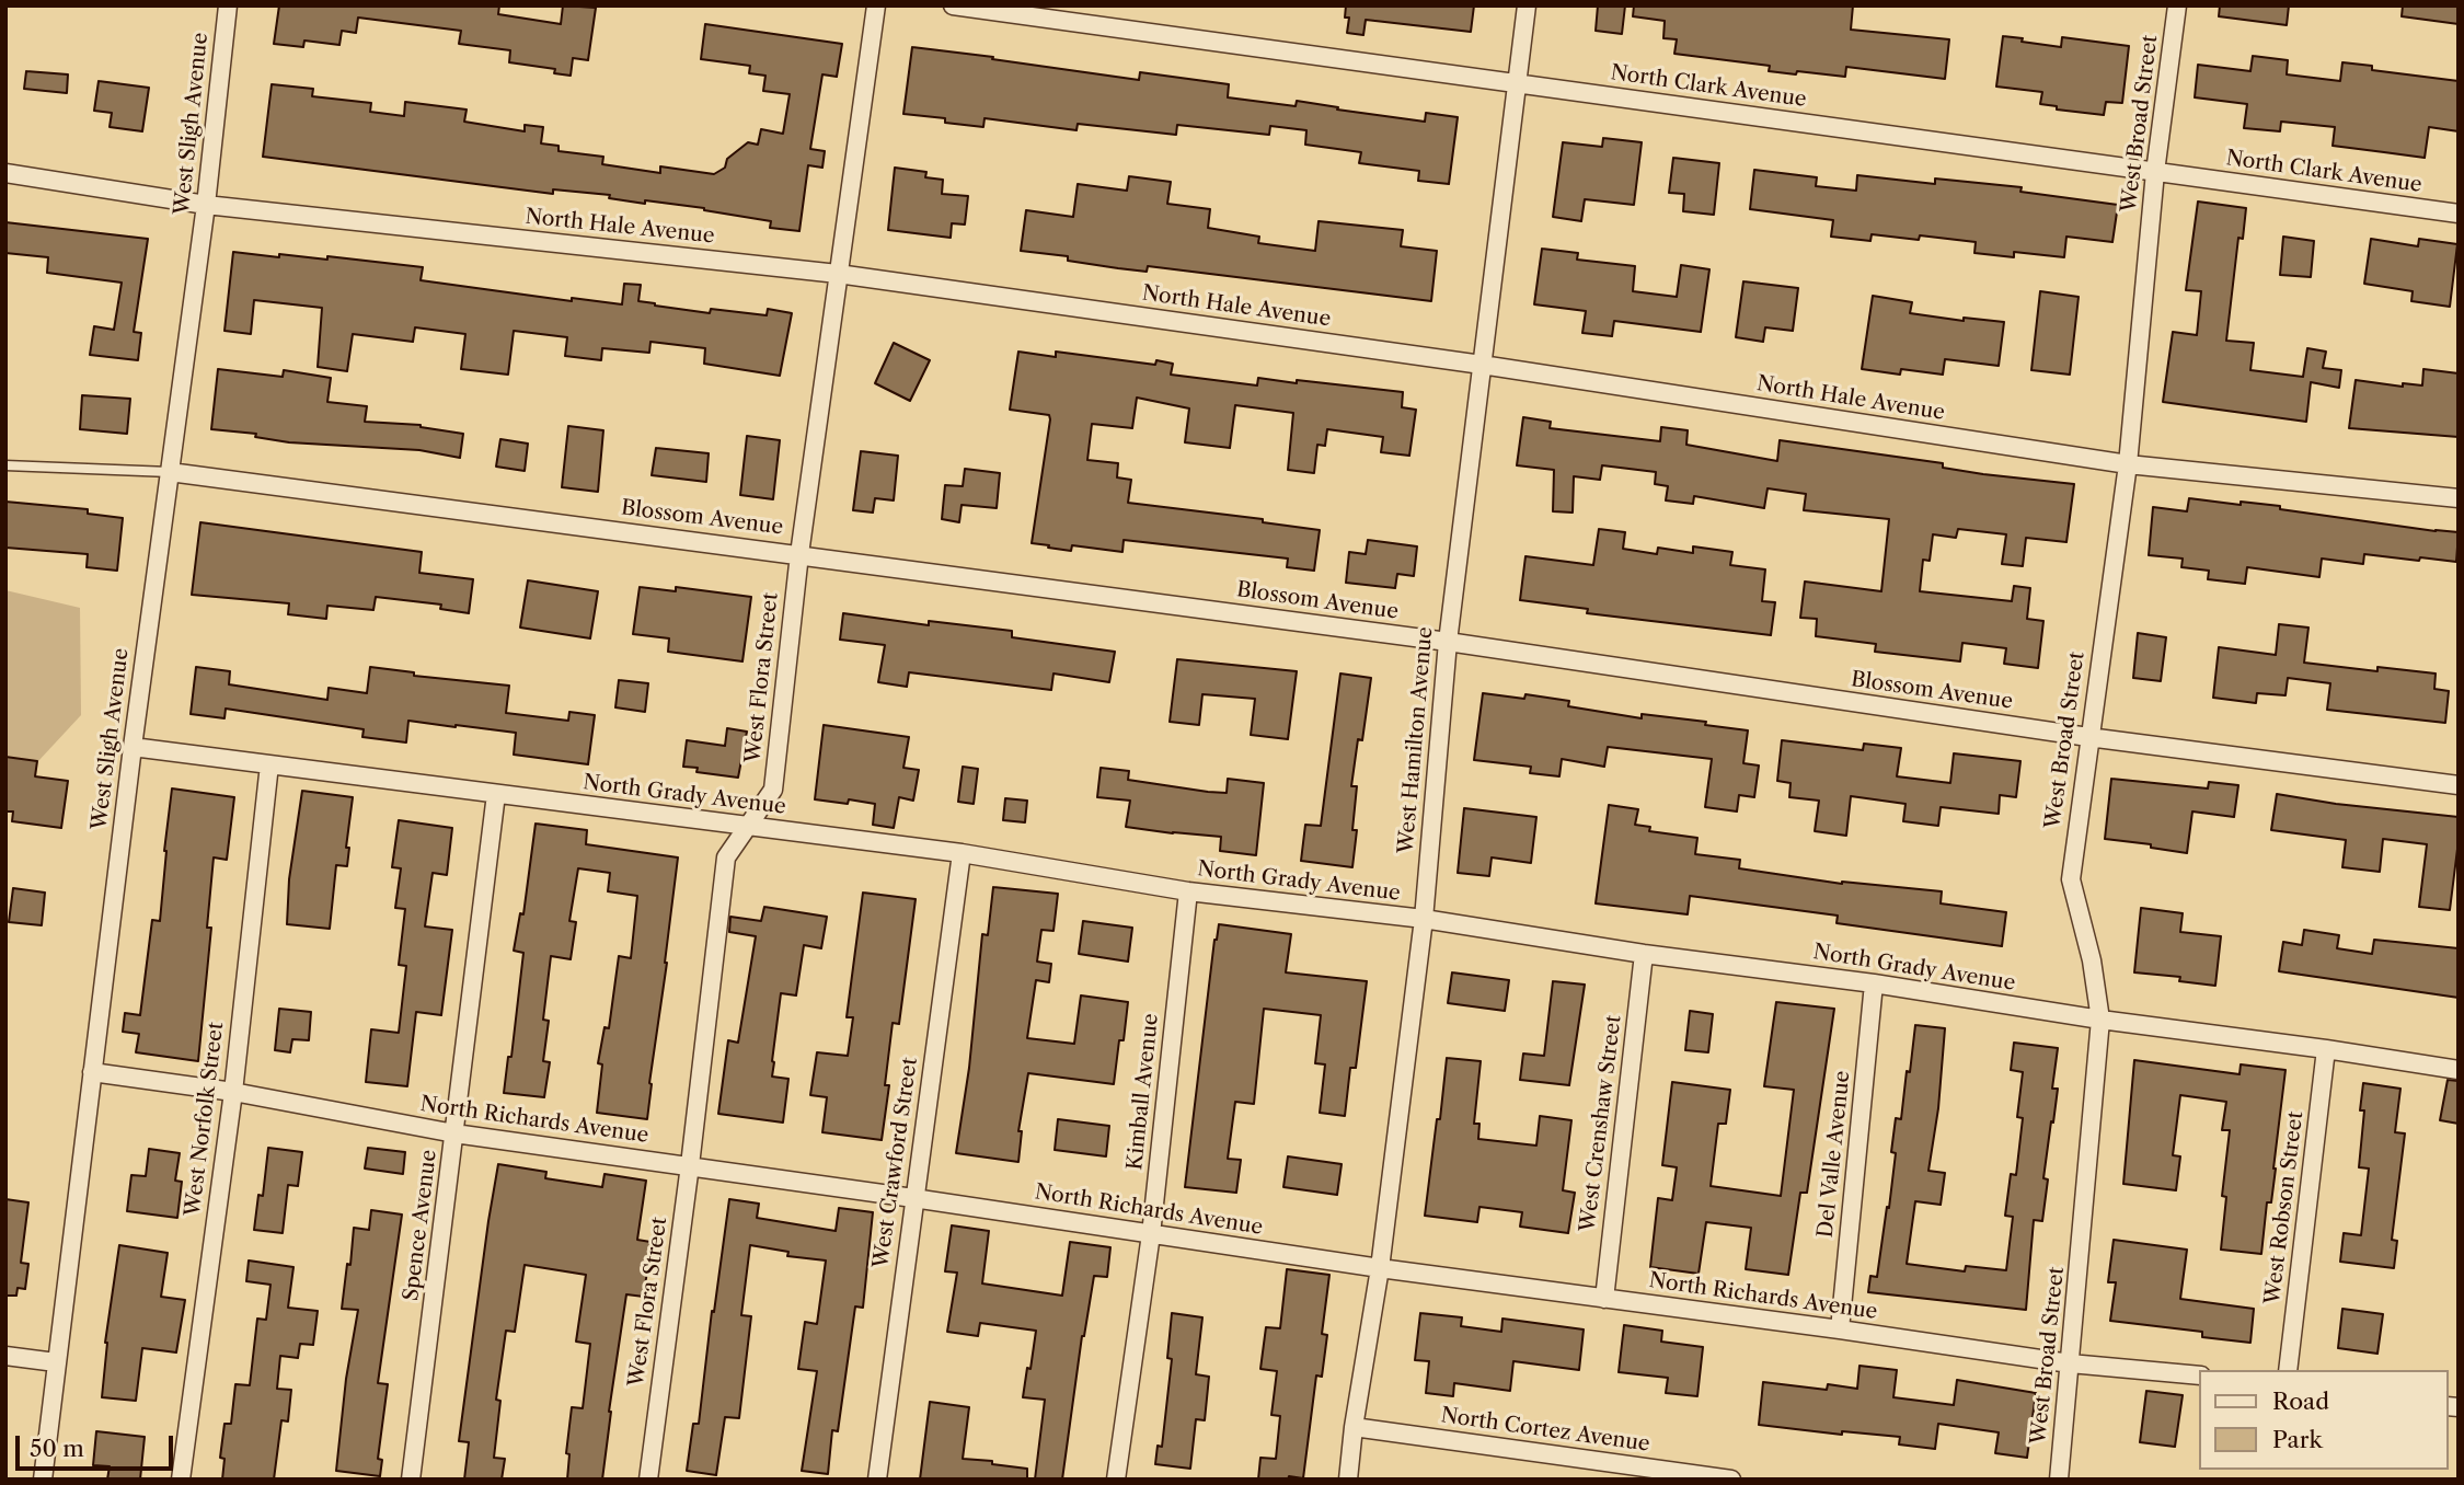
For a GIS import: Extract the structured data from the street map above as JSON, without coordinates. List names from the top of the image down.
{
  "streets": {
    "street": [
      "North Clark Avenue",
      "West Sligh Avenue",
      "West Broad Street",
      "North Hale Avenue",
      "Blossom Avenue",
      "West Flora Street",
      "West Hamilton Avenue",
      "North Grady Avenue",
      "Kimball Avenue",
      "West Norfolk Street",
      "North Richards Avenue",
      "West Crenshaw Street",
      "Del Valle Avenue",
      "West Crawford Street",
      "West Robson Street",
      "Spence Avenue",
      "North Cortez Avenue"
    ]
  },
  "crossings": [
    ["North Clark Avenue", "West Broad Street"],
    ["North Clark Avenue", "West Hamilton Avenue"],
    ["West Sligh Avenue", "North Hale Avenue"],
    ["West Sligh Avenue", "Blossom Avenue"],
    ["West Sligh Avenue", "North Grady Avenue"],
    ["West Sligh Avenue", "North Richards Avenue"],
    ["West Broad Street", "North Hale Avenue"],
    ["West Broad Street", "Blossom Avenue"],
    ["West Broad Street", "North Grady Avenue"],
    ["West Broad Street", "North Richards Avenue"],
    ["North Hale Avenue", "West Flora Street"],
    ["North Hale Avenue", "West Hamilton Avenue"],
    ["Blossom Avenue", "West Flora Street"],
    ["Blossom Avenue", "West Hamilton Avenue"],
    ["West Flora Street", "North Grady Avenue"],
    ["West Flora Street", "North Richards Avenue"],
    ["West Hamilton Avenue", "North Grady Avenue"],
    ["West Hamilton Avenue", "North Richards Avenue"],
    ["West Hamilton Avenue", "North Cortez Avenue"],
    ["North Grady Avenue", "Kimball Avenue"],
    ["North Grady Avenue", "West Norfolk Street"],
    ["North Grady Avenue", "West Crenshaw Street"],
    ["North Grady Avenue", "Del Valle Avenue"],
    ["North Grady Avenue", "West Crawford Street"],
    ["North Grady Avenue", "West Robson Street"],
    ["North Grady Avenue", "Spence Avenue"],
    ["Kimball Avenue", "North Richards Avenue"],
    ["West Norfolk Street", "North Richards Avenue"],
    ["North Richards Avenue", "West Crenshaw Street"],
    ["North Richards Avenue", "Del Valle Avenue"],
    ["North Richards Avenue", "West Crawford Street"],
    ["North Richards Avenue", "Spence Avenue"]
  ],
  "legend": ["Road", "Park"],
  "scale_bar": "50 m"
}
